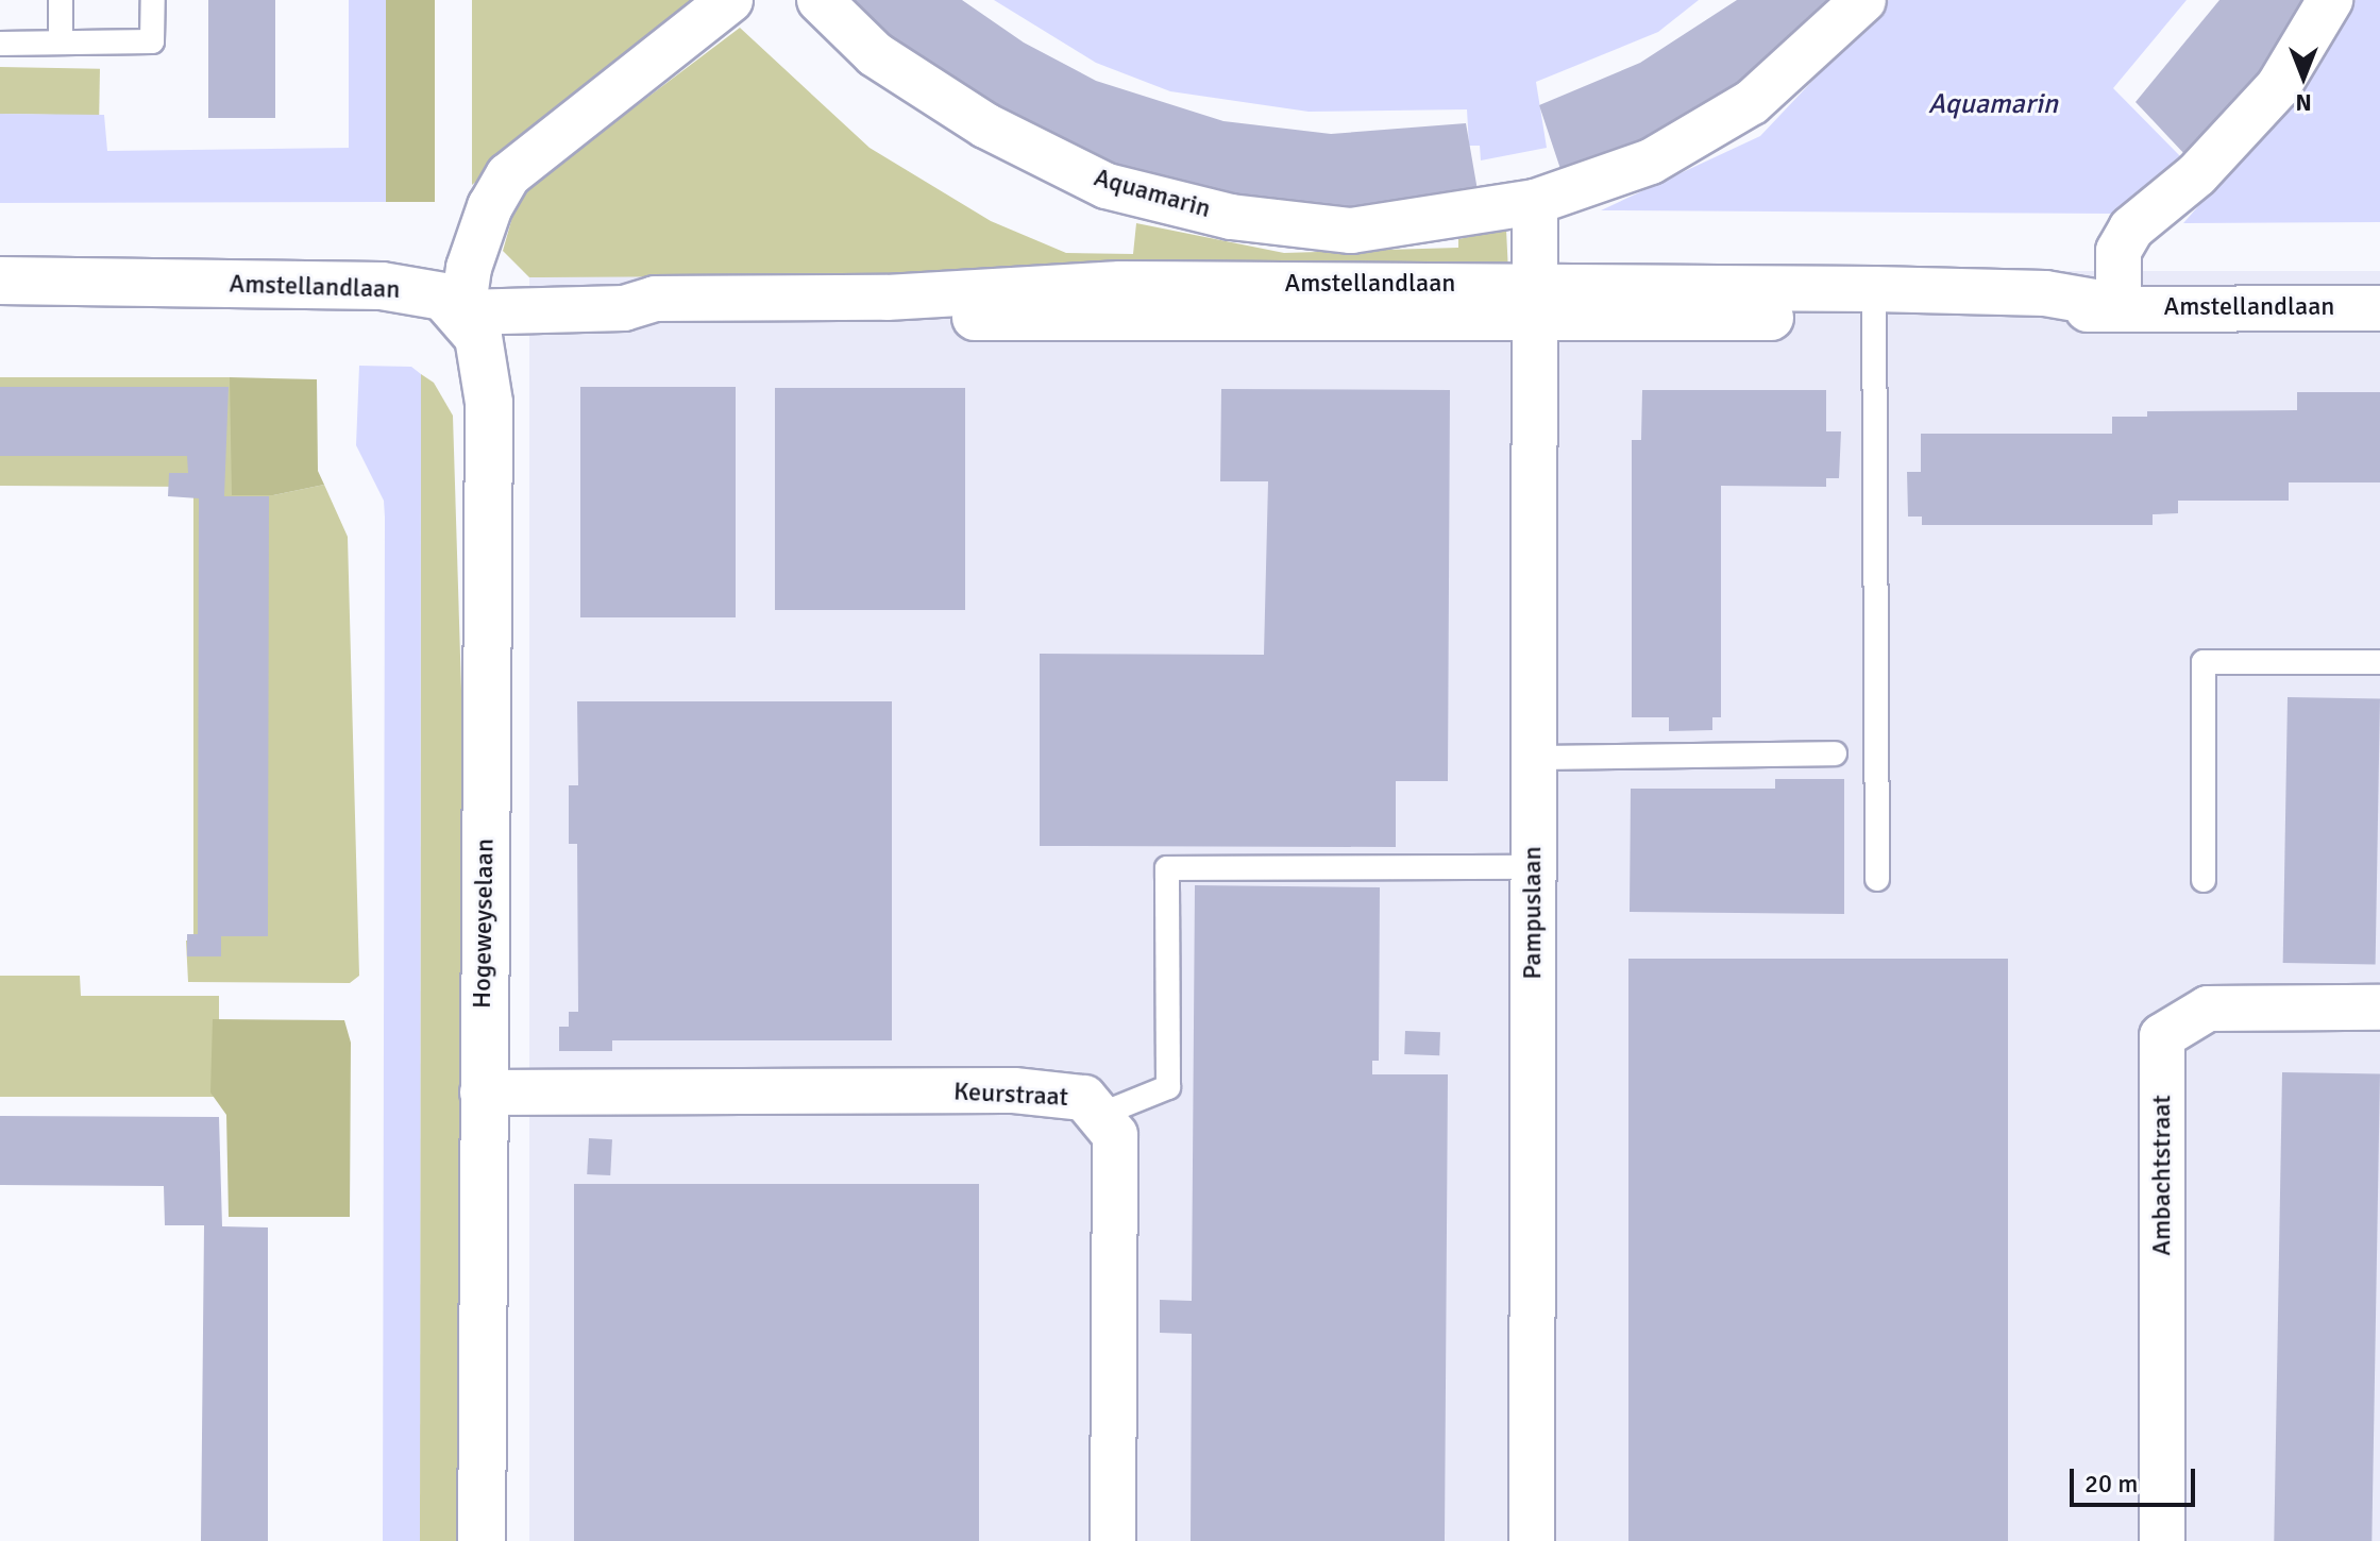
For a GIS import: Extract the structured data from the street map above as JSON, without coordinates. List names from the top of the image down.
{
  "streets": {
    "main road": ["Amstellandlaan", "Hogeweyselaan"],
    "street": [
      "Aquamarin",
      "Pampuslaan",
      "Keurstraat",
      "Ambachtstraat"
    ]
  },
  "crossings": [
    ["Amstellandlaan", "Pampuslaan"],
    ["Amstellandlaan", "Hogeweyselaan"],
    ["Hogeweyselaan", "Keurstraat"]
  ],
  "water": ["Aquamarin"],
  "scale_bar": "20 m",
  "north": "bottom"
}
